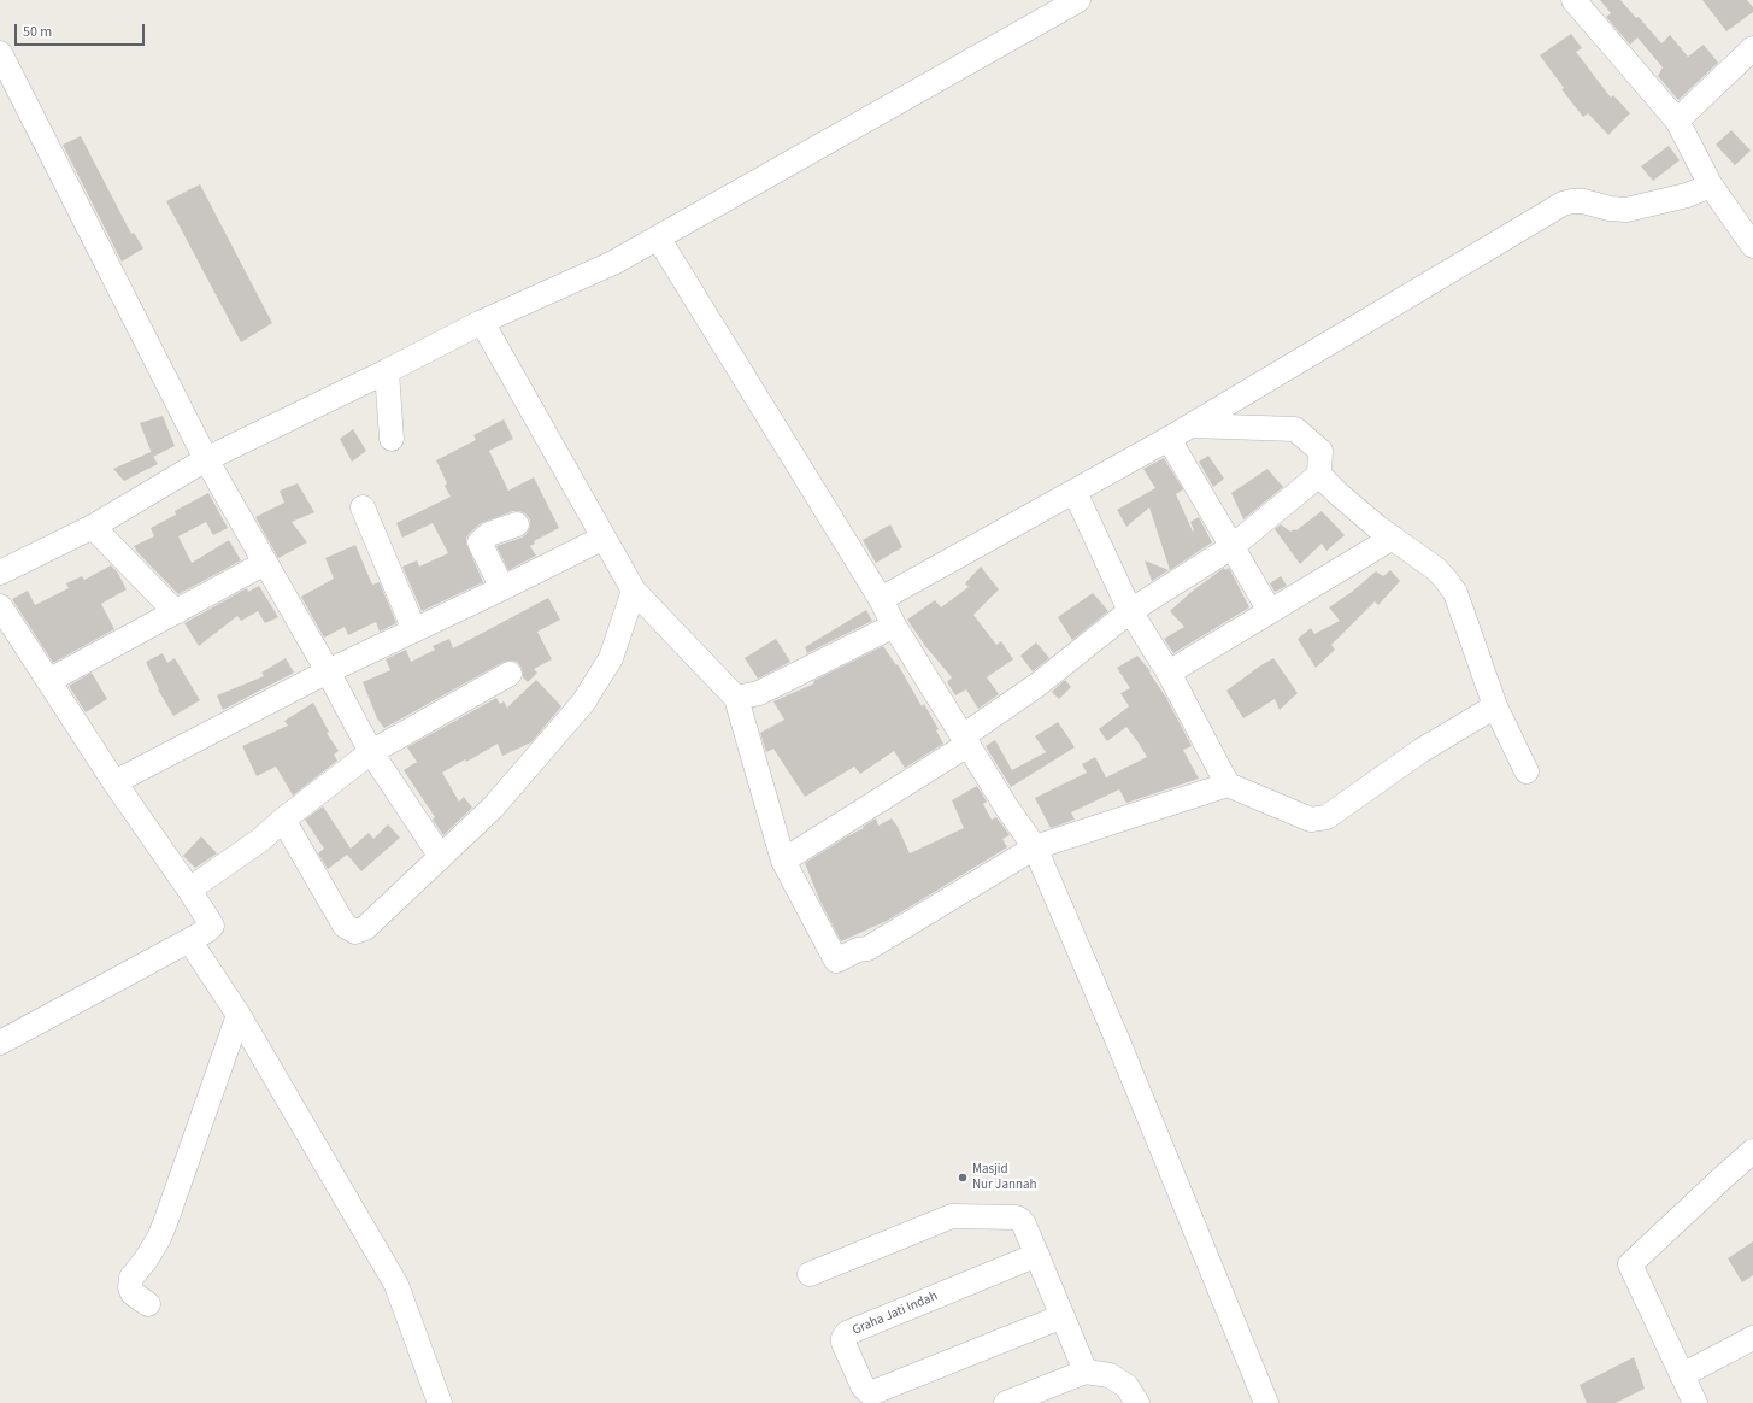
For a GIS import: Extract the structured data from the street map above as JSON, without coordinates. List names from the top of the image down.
{
  "streets": {
    "street": ["Graha Jati Indah"]
  },
  "places": ["Masjid Nur Jannah"],
  "scale_bar": "50 m"
}
